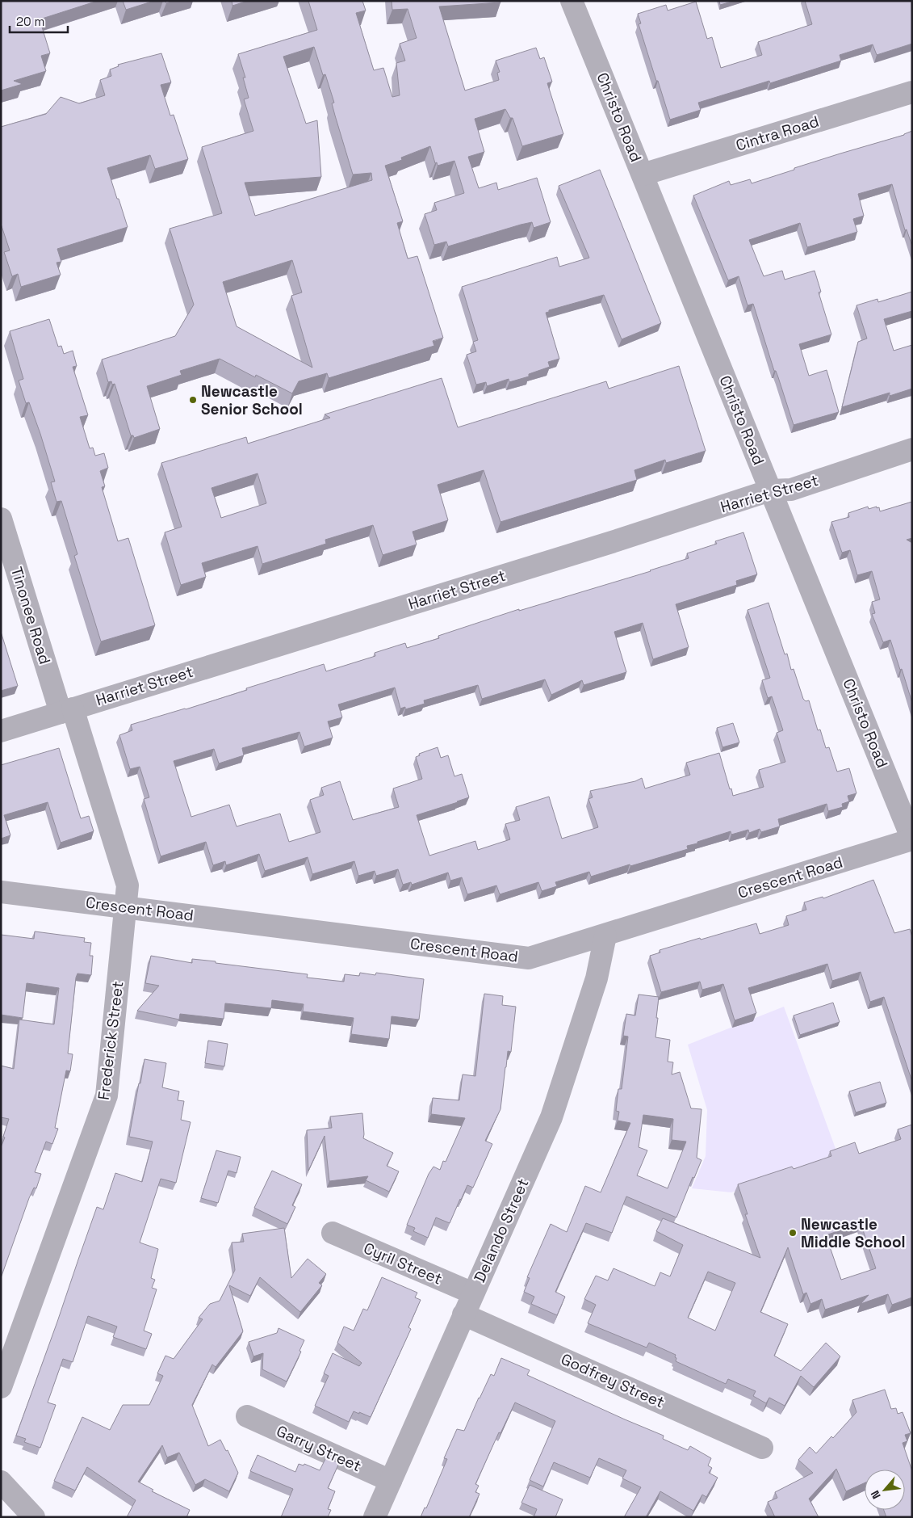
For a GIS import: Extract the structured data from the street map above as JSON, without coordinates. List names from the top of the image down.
{
  "streets": {
    "street": [
      "Christo Road",
      "Cintra Road",
      "Harriet Street",
      "Tinonee Road",
      "Crescent Road",
      "Frederick Street",
      "Delando Street",
      "Cyril Street",
      "Godfrey Street",
      "Garry Street"
    ]
  },
  "crossings": [
    ["Christo Road", "Cintra Road"],
    ["Christo Road", "Harriet Street"],
    ["Christo Road", "Crescent Road"],
    ["Harriet Street", "Tinonee Road"],
    ["Harriet Street", "Frederick Street"],
    ["Tinonee Road", "Frederick Street"],
    ["Crescent Road", "Frederick Street"],
    ["Crescent Road", "Delando Street"],
    ["Delando Street", "Cyril Street"],
    ["Delando Street", "Godfrey Street"],
    ["Delando Street", "Garry Street"]
  ],
  "places": ["Newcastle Senior School", "Newcastle Middle School"],
  "scale_bar": "20 m",
  "north": "bottom left"
}
